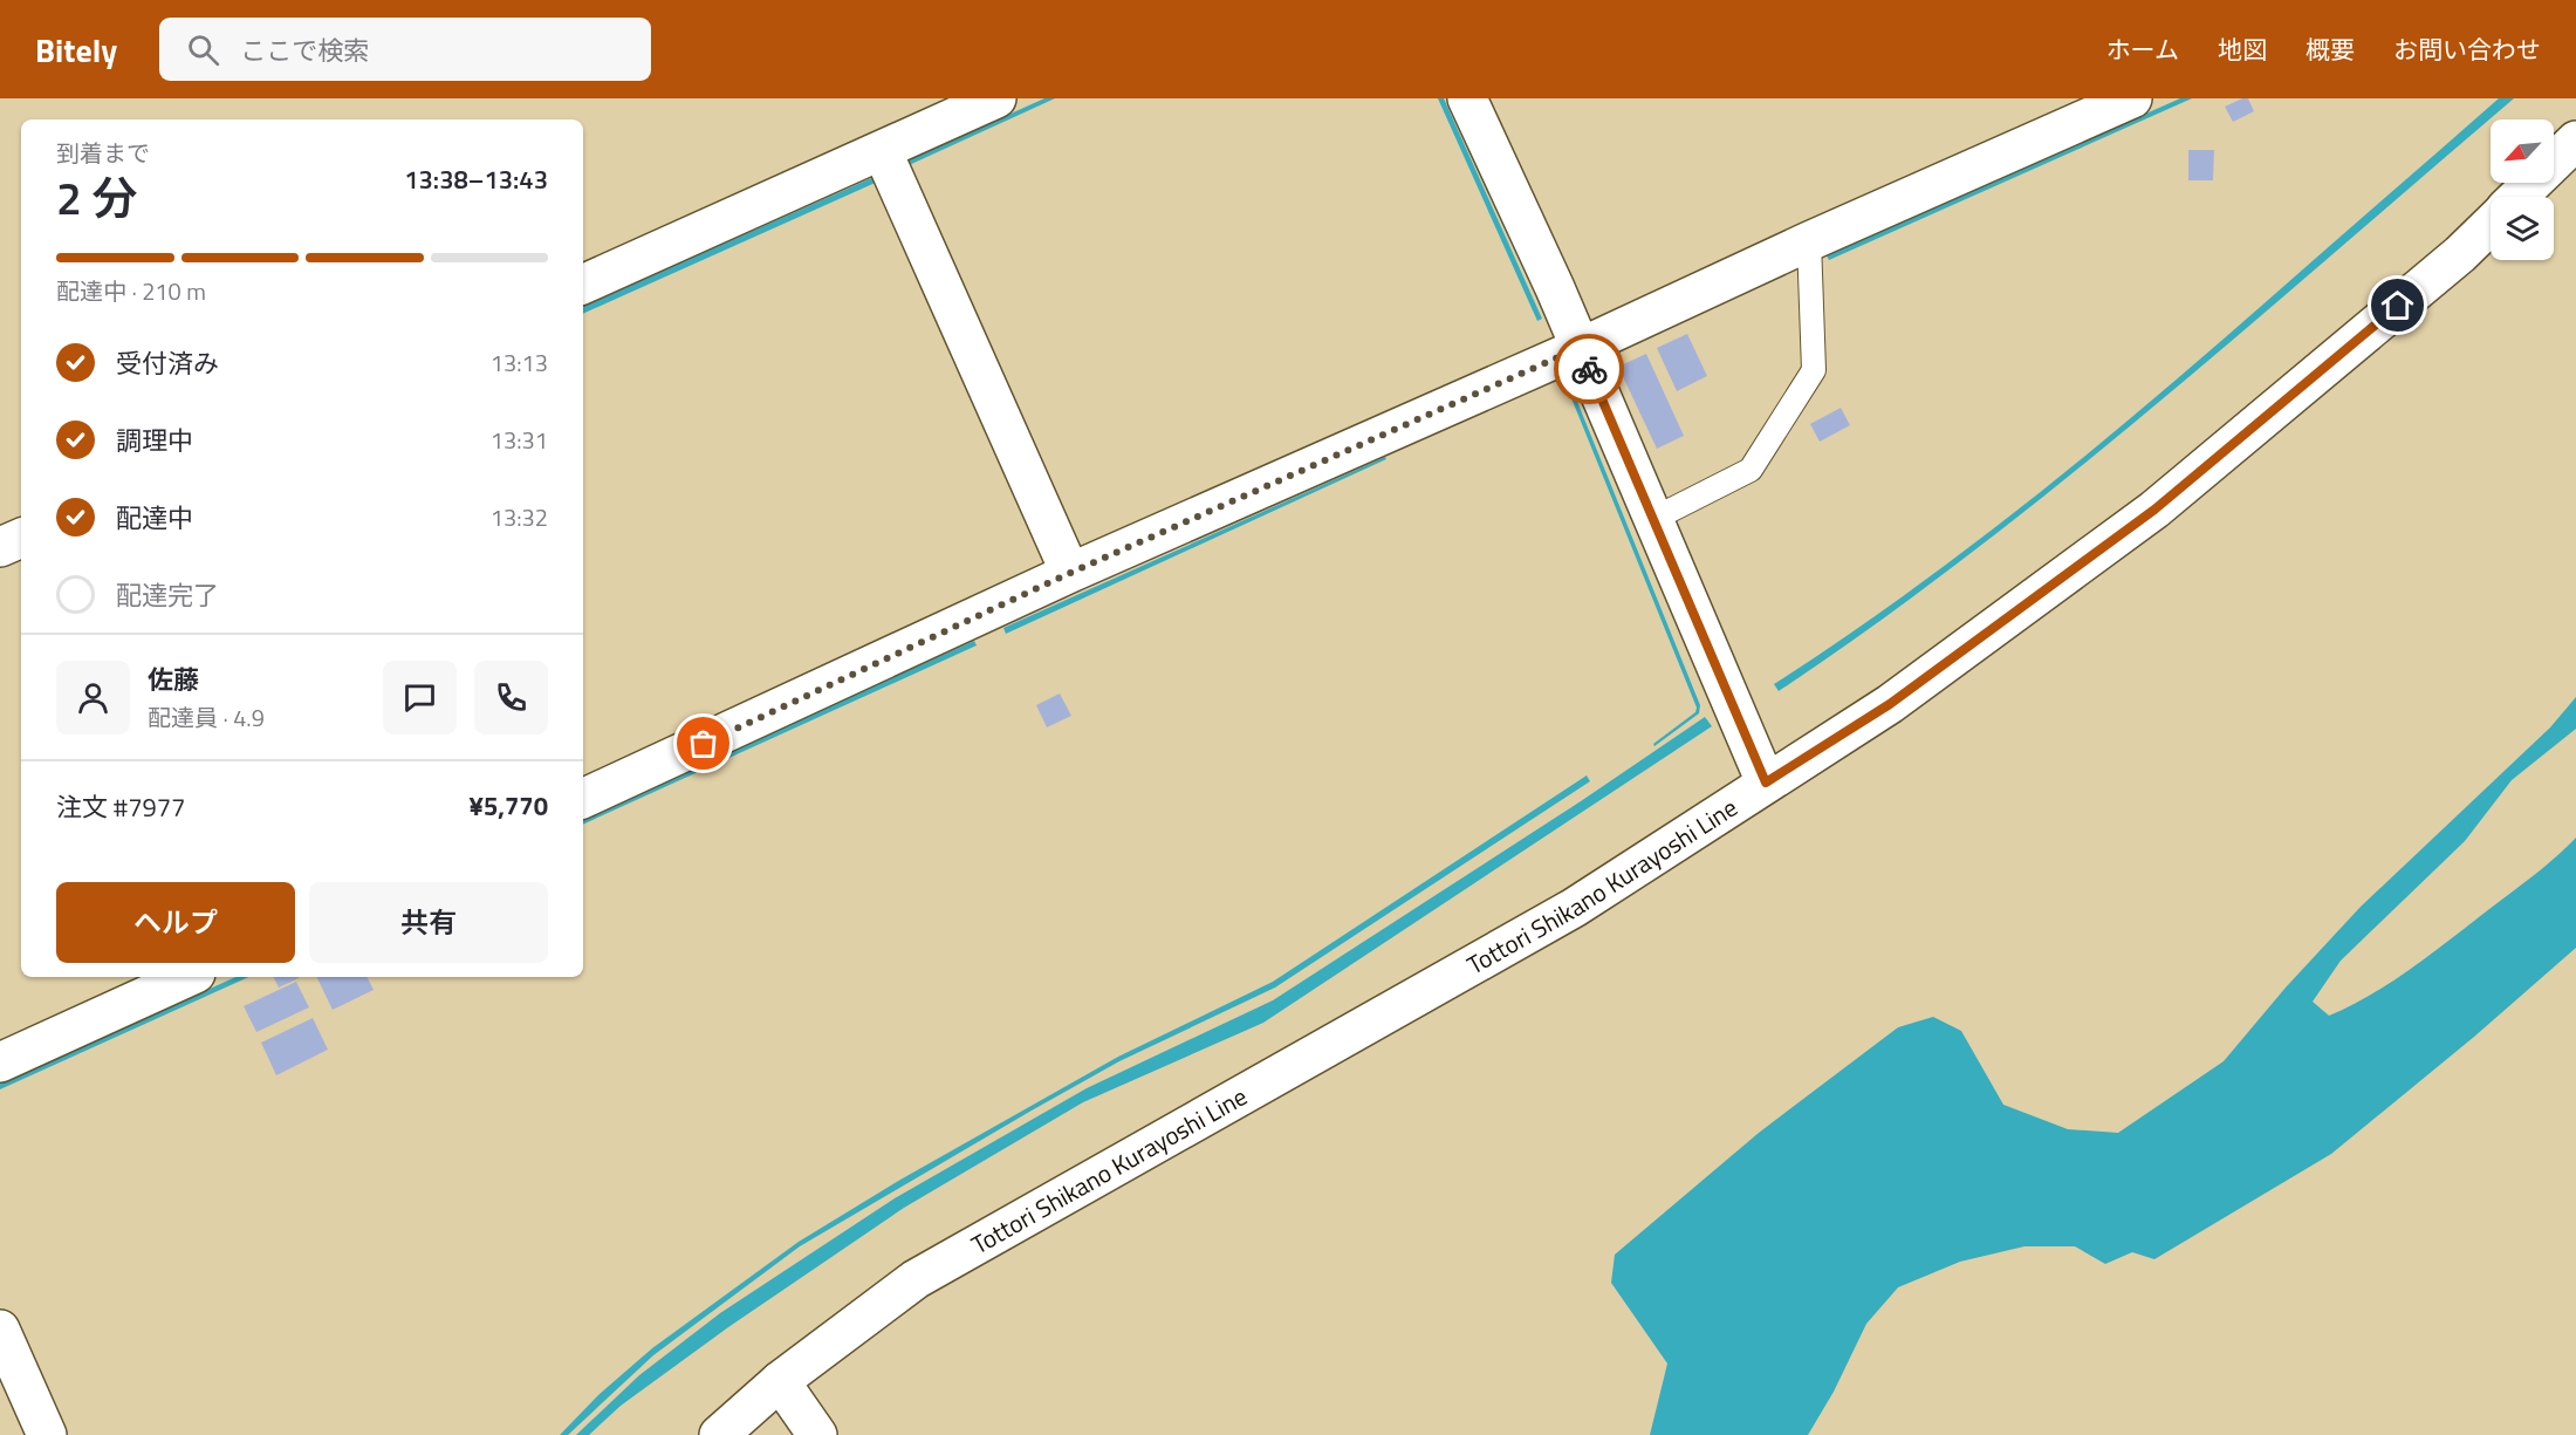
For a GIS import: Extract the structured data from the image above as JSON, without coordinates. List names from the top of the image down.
{
  "streets": {
    "street": ["Tottori Shikano Kurayoshi Line"]
  },
  "north": "bottom left",
  "page": {
    "header": "Bitely",
    "search": "ここで検索",
    "nav": [
      "ホーム",
      "地図",
      "概要",
      "お問い合わせ"
    ],
    "heading": ["2 分", "到着まで", "13:38–13:43"],
    "panel": [
      "佐藤",
      "配達員 · 4.9",
      "注文 #7977",
      "¥5,770"
    ],
    "bar": "配達中 · 210 m",
    "list": [
      ["受付済み", "13:13"],
      ["調理中", "13:31"],
      ["配達中", "13:32"],
      "配達完了"
    ],
    "buttons": ["ヘルプ", "共有"]
  }
}
